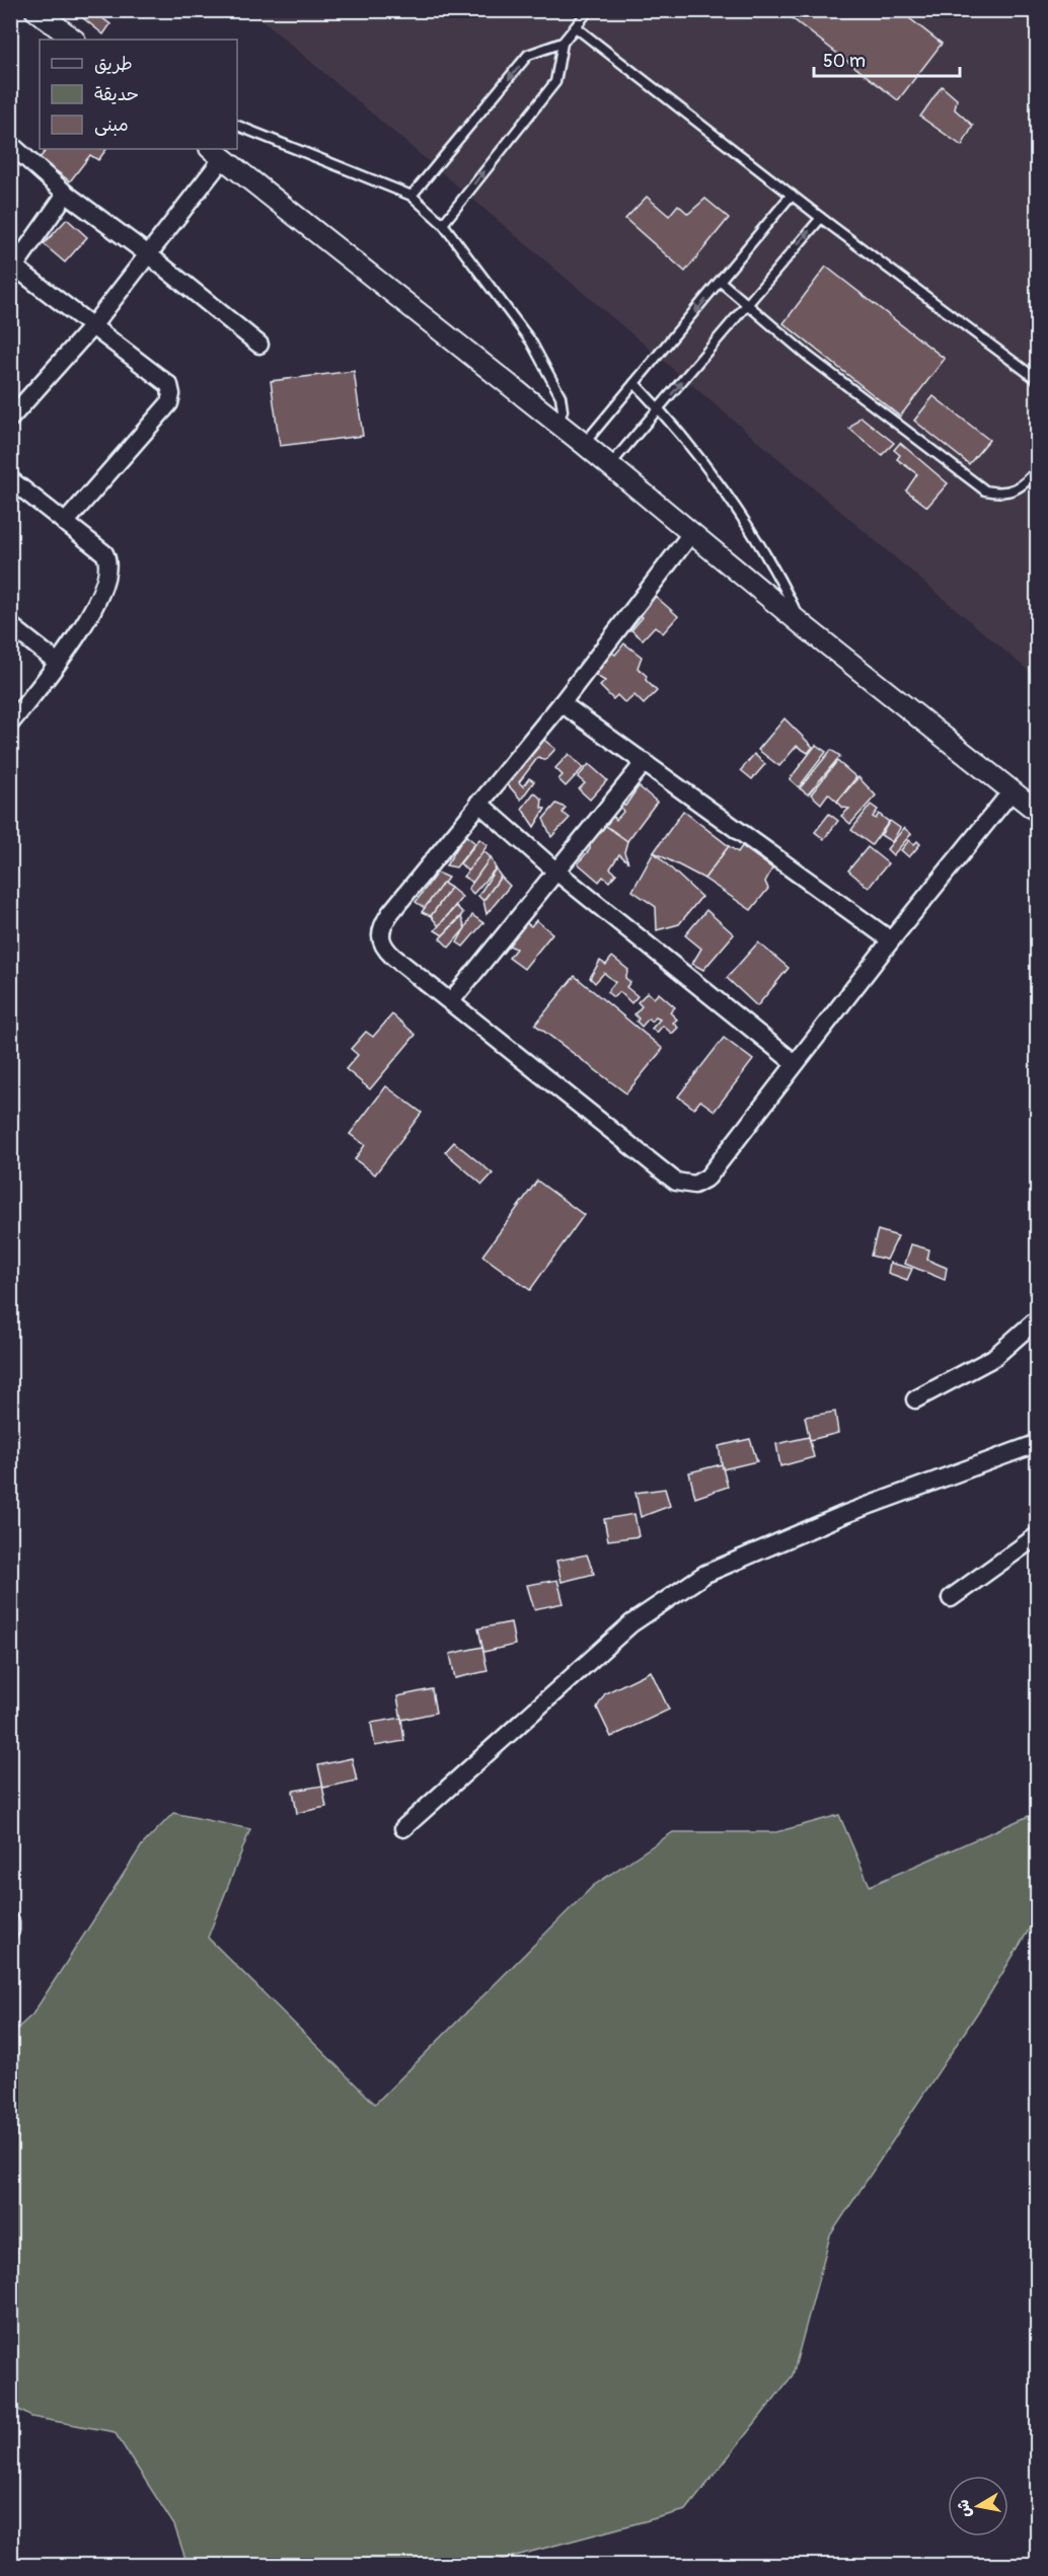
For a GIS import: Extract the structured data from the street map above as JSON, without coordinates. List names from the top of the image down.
{
  "legend": ["طريق", "حديقة", "مبنى"],
  "scale_bar": "50 m",
  "north": "left"
}
